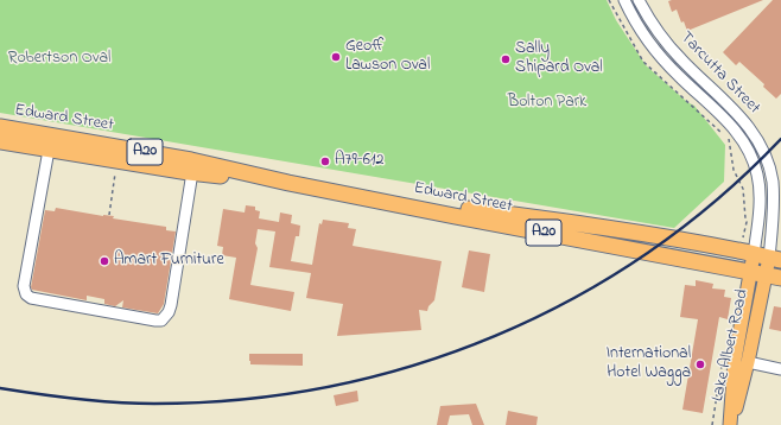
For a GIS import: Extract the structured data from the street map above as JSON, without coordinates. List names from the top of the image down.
{
  "streets": {
    "highway": ["Edward Street", "A20"],
    "main road": ["Lake Albert Road"],
    "street": ["Tarcutta Street"]
  },
  "crossings": [
    ["Tarcutta Street", "Edward Street"],
    ["Edward Street", "Lake Albert Road"]
  ],
  "parks": ["Robertson Oval", "Bolton Park"],
  "places": [
    "Geoff Lawson Oval",
    "Sally Shipard Oval",
    "A79-612",
    "Amart Furniture",
    "International Hotel Wagga"
  ]
}
